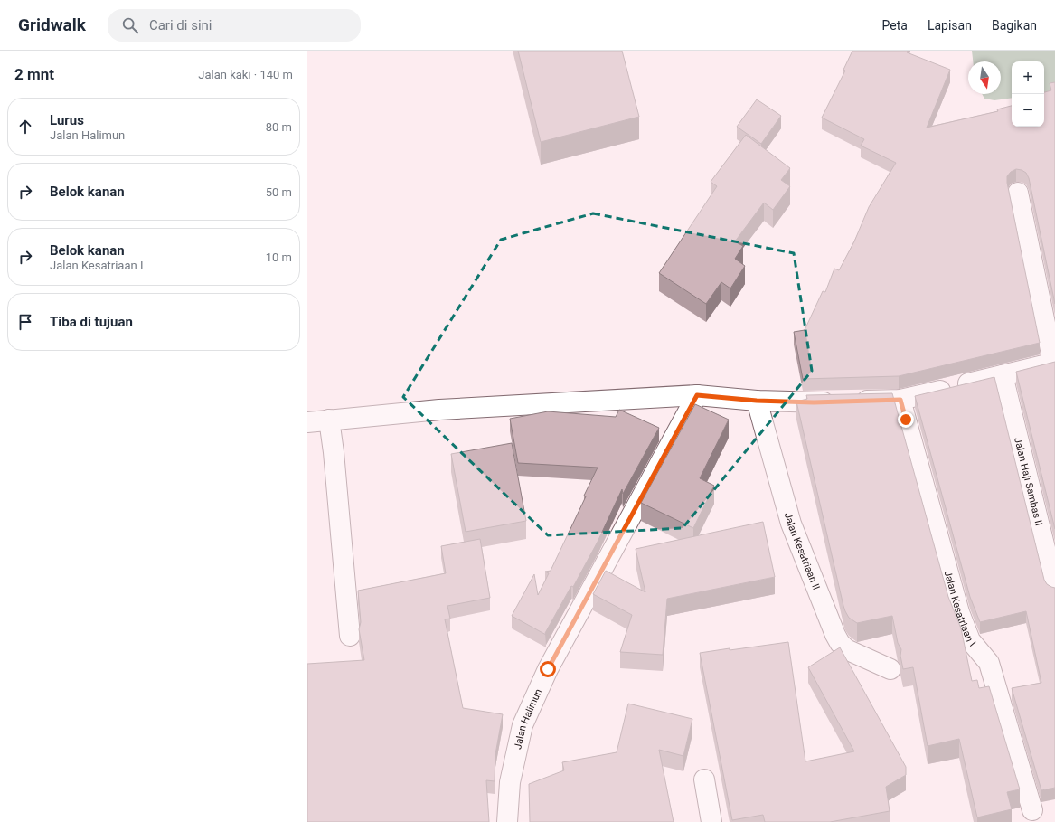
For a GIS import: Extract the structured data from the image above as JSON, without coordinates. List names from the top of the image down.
{
  "streets": {
    "street": [
      "Jalan Haji Sambas II",
      "Jalan Kesatriaan II",
      "Jalan Kesatriaan I",
      "Jalan Halimun"
    ]
  },
  "north": "bottom",
  "page": {
    "header": "Gridwalk",
    "search": "Cari di sini",
    "nav": ["Peta", "Lapisan", "Bagikan"],
    "heading": ["2 mnt", "Jalan kaki · 140 m"],
    "map_buttons": ["+", "−"],
    "list": [
      ["Lurus", "Jalan Halimun", "80 m"],
      ["Belok kanan", "50 m"],
      ["Belok kanan", "Jalan Kesatriaan I", "10 m"],
      "Tiba di tujuan"
    ]
  }
}
